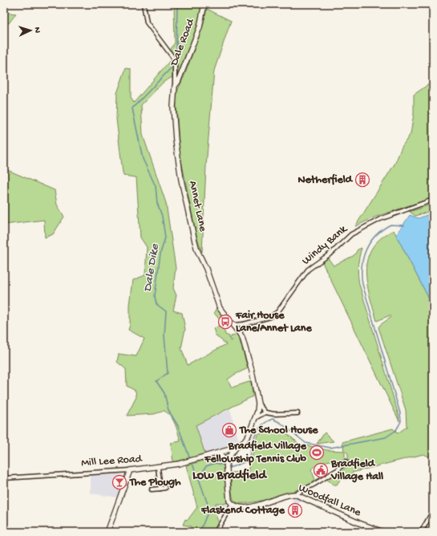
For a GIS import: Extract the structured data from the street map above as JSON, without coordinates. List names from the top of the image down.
{
  "streets": {
    "street": [
      "Dale Road",
      "Annet Lane",
      "Windy Bank",
      "Mill Lee Road",
      "Woodfall Lane"
    ]
  },
  "crossings": [
    ["Dale Road", "Annet Lane"],
    ["Annet Lane", "Windy Bank"]
  ],
  "districts": ["Low Bradfield"],
  "water": ["Dale Dike"],
  "places": {
    "building": ["Netherfield", "Flaskend Cottage"],
    "bus stop": ["Fair House Lane/Annet Lane"],
    "shop": ["The School House"],
    "sports": ["Bradfield Village Fellowship Tennis Club"],
    "public building": ["Bradfield Village Hall"],
    "bar": ["The Plough"]
  },
  "north": "right"
}
